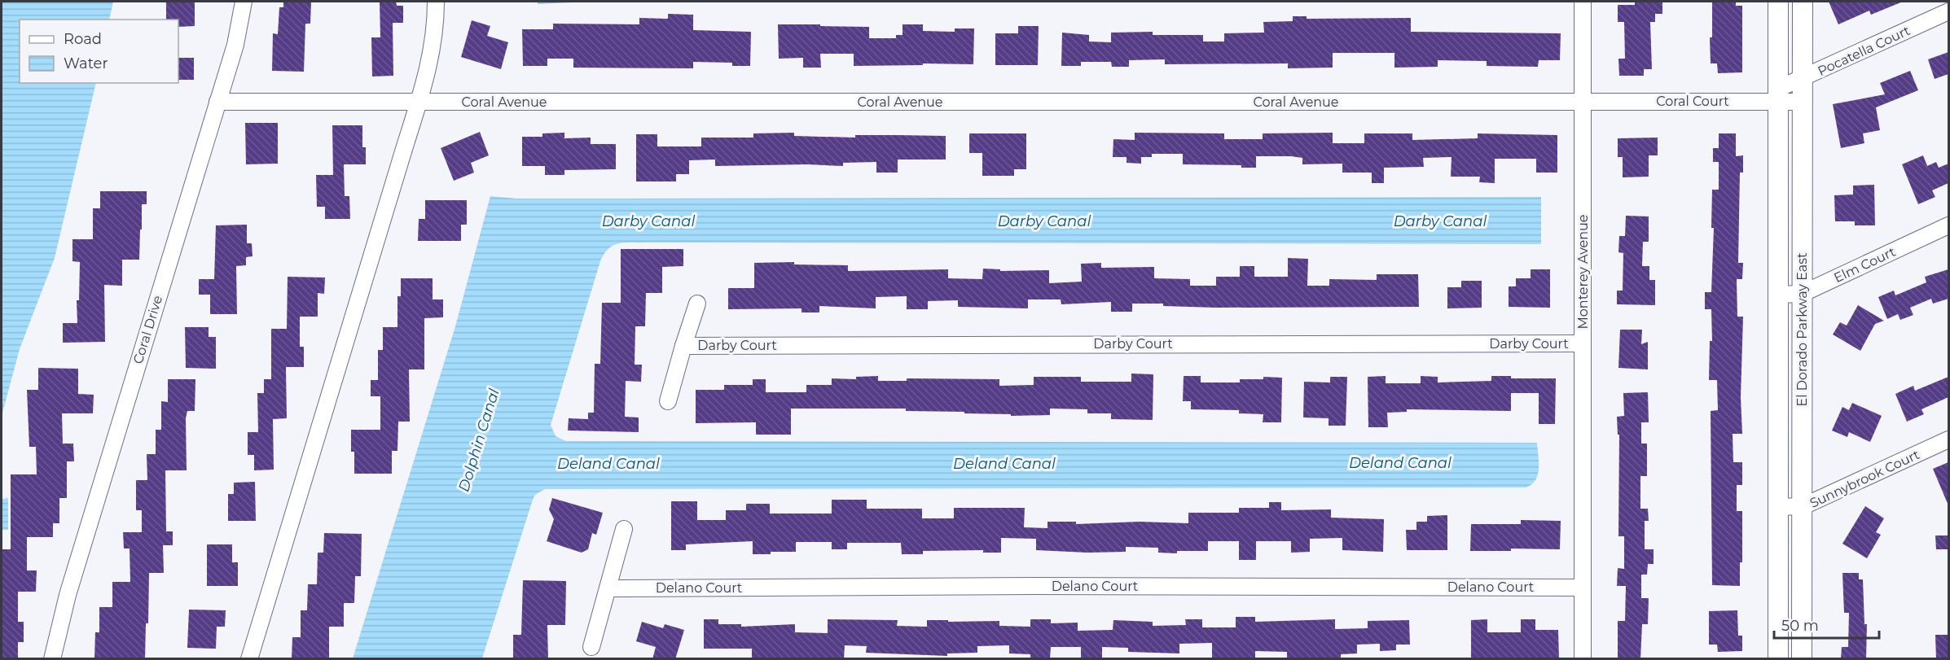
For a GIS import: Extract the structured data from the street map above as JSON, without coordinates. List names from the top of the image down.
{
  "streets": {
    "street": [
      "Pocatella Court",
      "Coral Court",
      "Coral Avenue",
      "Elm Court",
      "Monterey Avenue",
      "Coral Drive",
      "El Dorado Parkway East",
      "Darby Court",
      "Sunnybrook Court",
      "Delano Court"
    ]
  },
  "crossings": [
    ["Pocatella Court", "Coral Court"],
    ["Pocatella Court", "El Dorado Parkway East"],
    ["Coral Court", "Coral Avenue"],
    ["Coral Court", "Monterey Avenue"],
    ["Coral Court", "El Dorado Parkway East"],
    ["Coral Avenue", "Monterey Avenue"],
    ["Coral Avenue", "Coral Drive"],
    ["Elm Court", "El Dorado Parkway East"],
    ["Monterey Avenue", "Darby Court"],
    ["Monterey Avenue", "Delano Court"],
    ["El Dorado Parkway East", "Sunnybrook Court"]
  ],
  "water": ["Darby Canal", "Dolphin Canal", "Deland Canal"],
  "legend": ["Road", "Water"],
  "scale_bar": "50 m"
}
